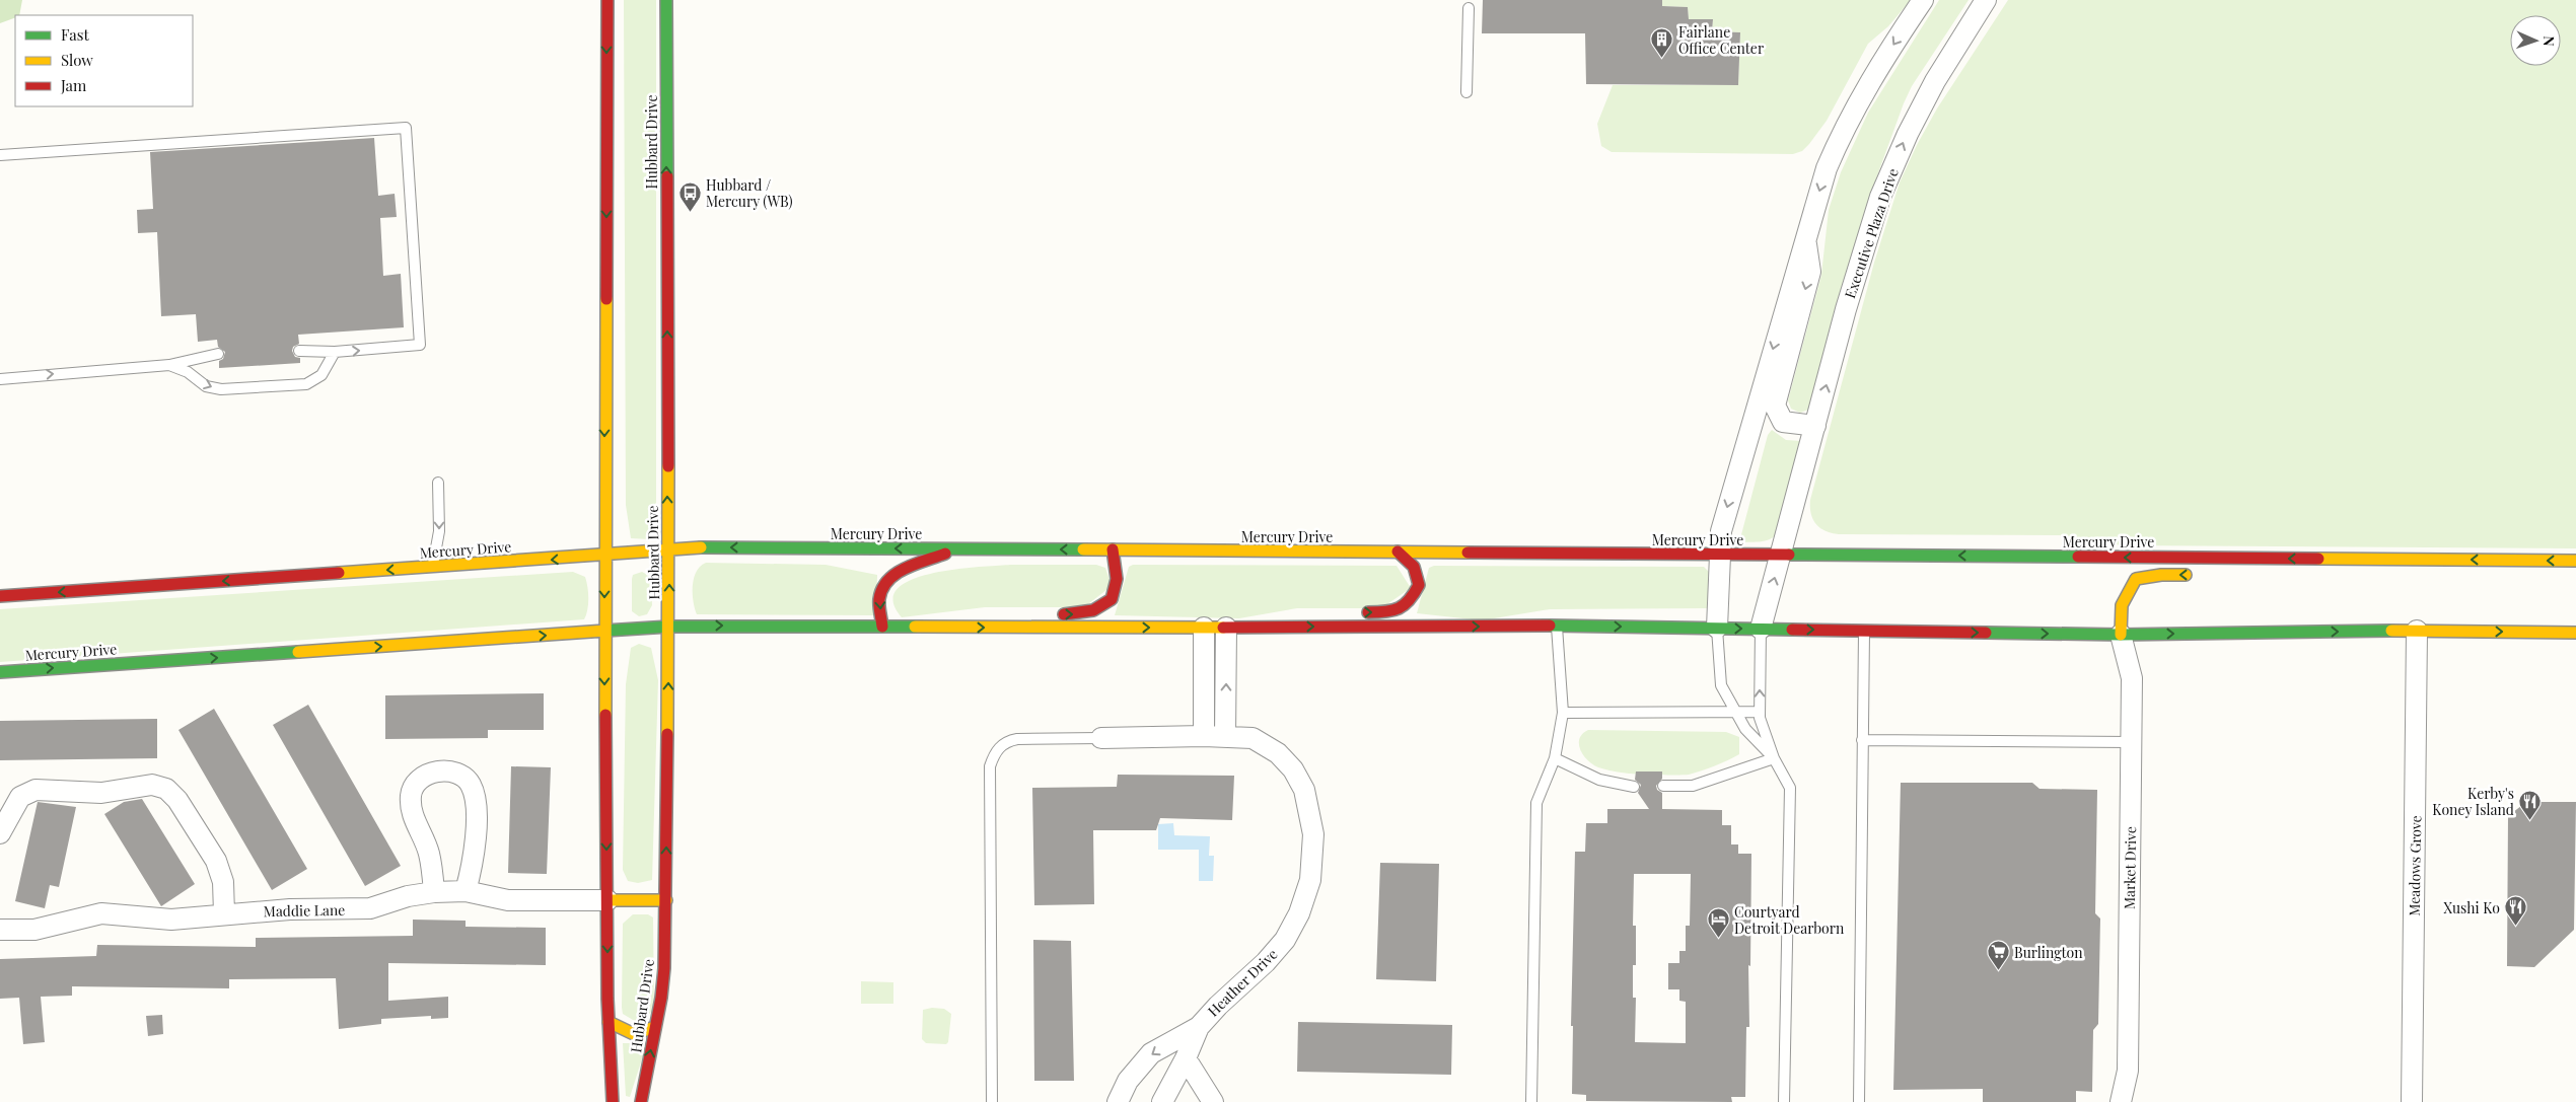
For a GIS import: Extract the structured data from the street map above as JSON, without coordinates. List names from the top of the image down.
{
  "streets": {
    "street": [
      "Hubbard Drive",
      "Executive Plaza Drive",
      "Mercury Drive",
      "Meadows Grove",
      "Market Drive",
      "Maddie Lane",
      "Heather Drive"
    ]
  },
  "crossings": [
    ["Hubbard Drive", "Mercury Drive"],
    ["Hubbard Drive", "Maddie Lane"],
    ["Executive Plaza Drive", "Mercury Drive"],
    ["Mercury Drive", "Meadows Grove"],
    ["Mercury Drive", "Market Drive"]
  ],
  "places": {
    "building": ["Fairlane Office Center"],
    "bus stop": ["Hubbard / Mercury (WB)"],
    "restaurant": ["Kerby's Koney Island", "Xushi Ko"],
    "hotel": ["Courtyard Detroit Dearborn"],
    "supermarket": ["Burlington"]
  },
  "legend": ["Fast", "Slow", "Jam"],
  "north": "right"
}
